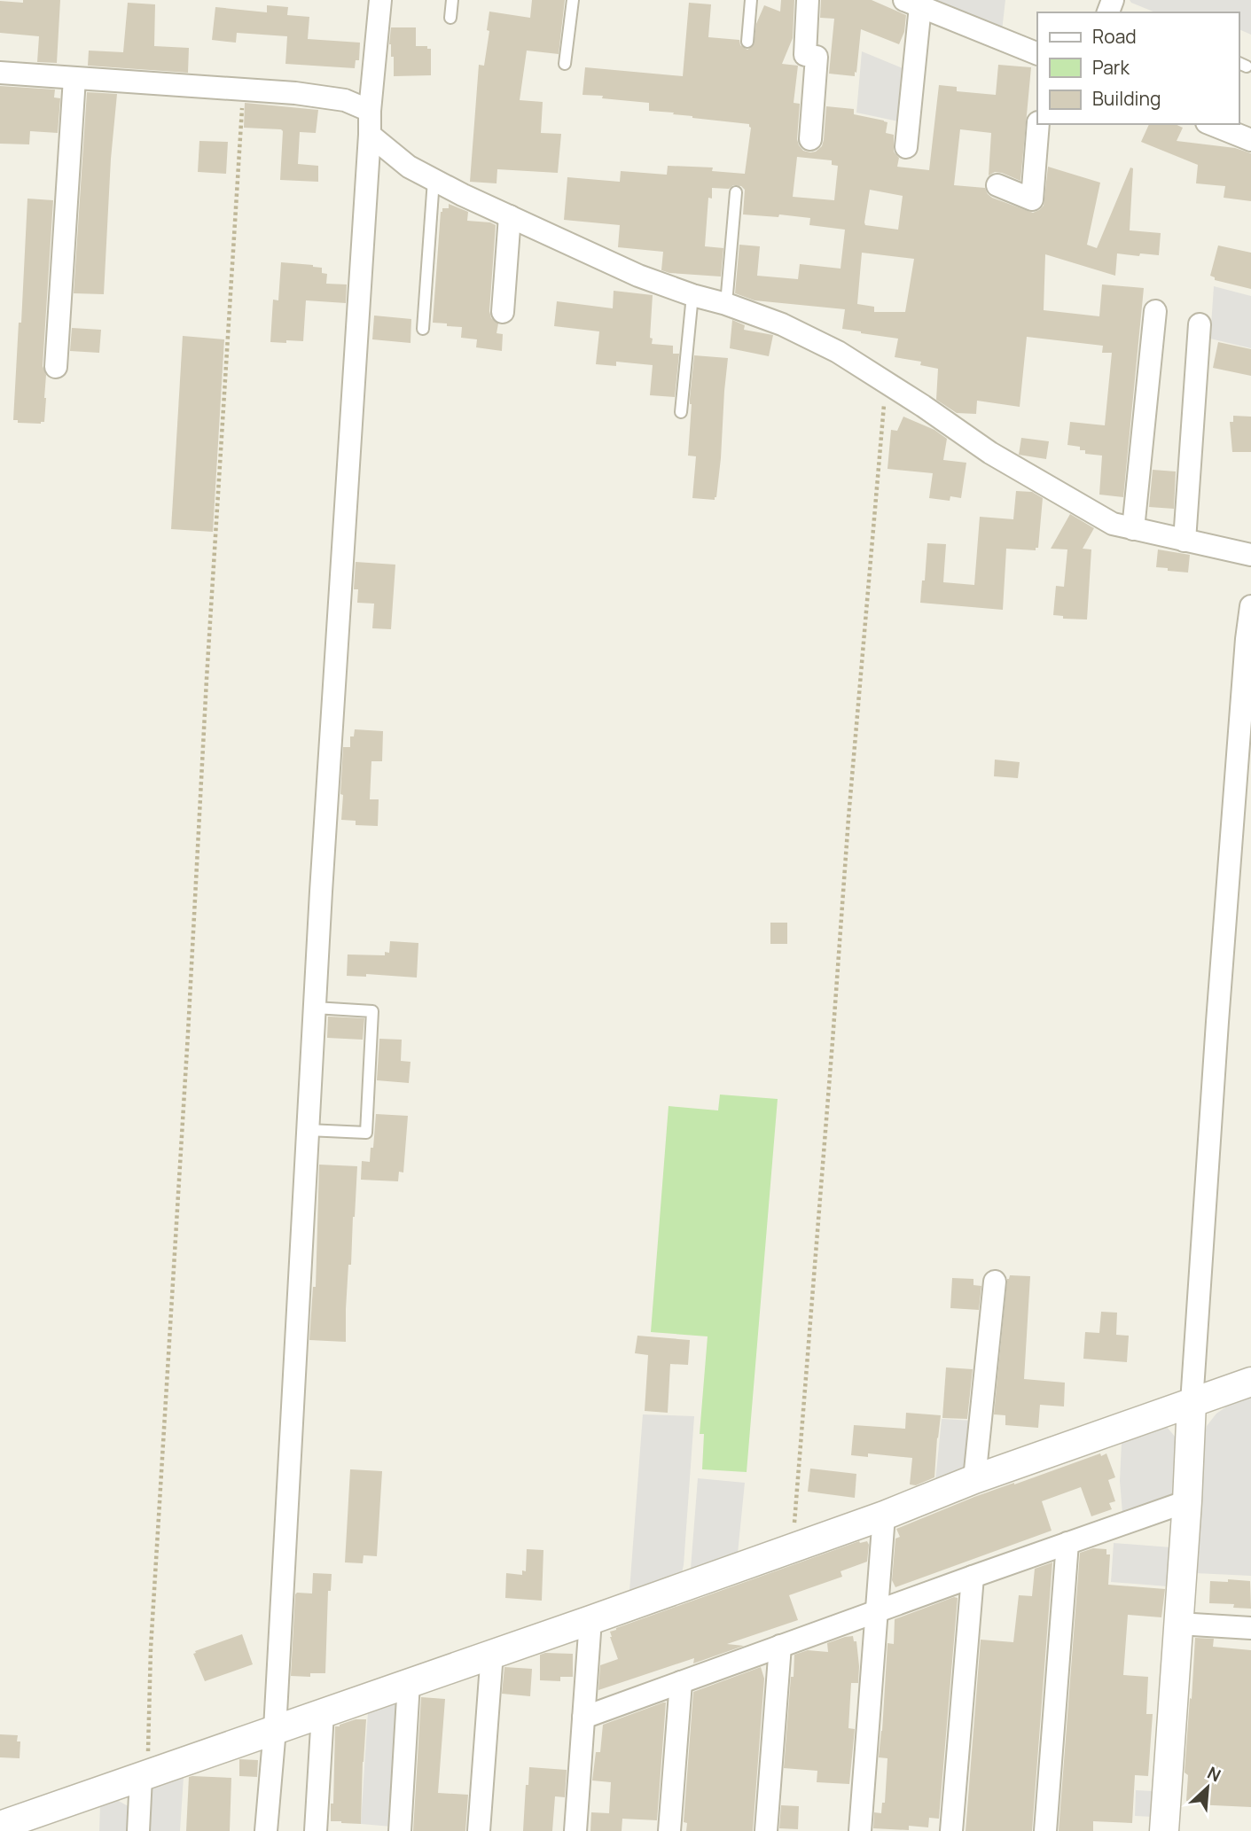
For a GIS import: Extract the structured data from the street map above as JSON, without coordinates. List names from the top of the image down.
{
  "legend": ["Road", "Park", "Building"],
  "north": "top right"
}
